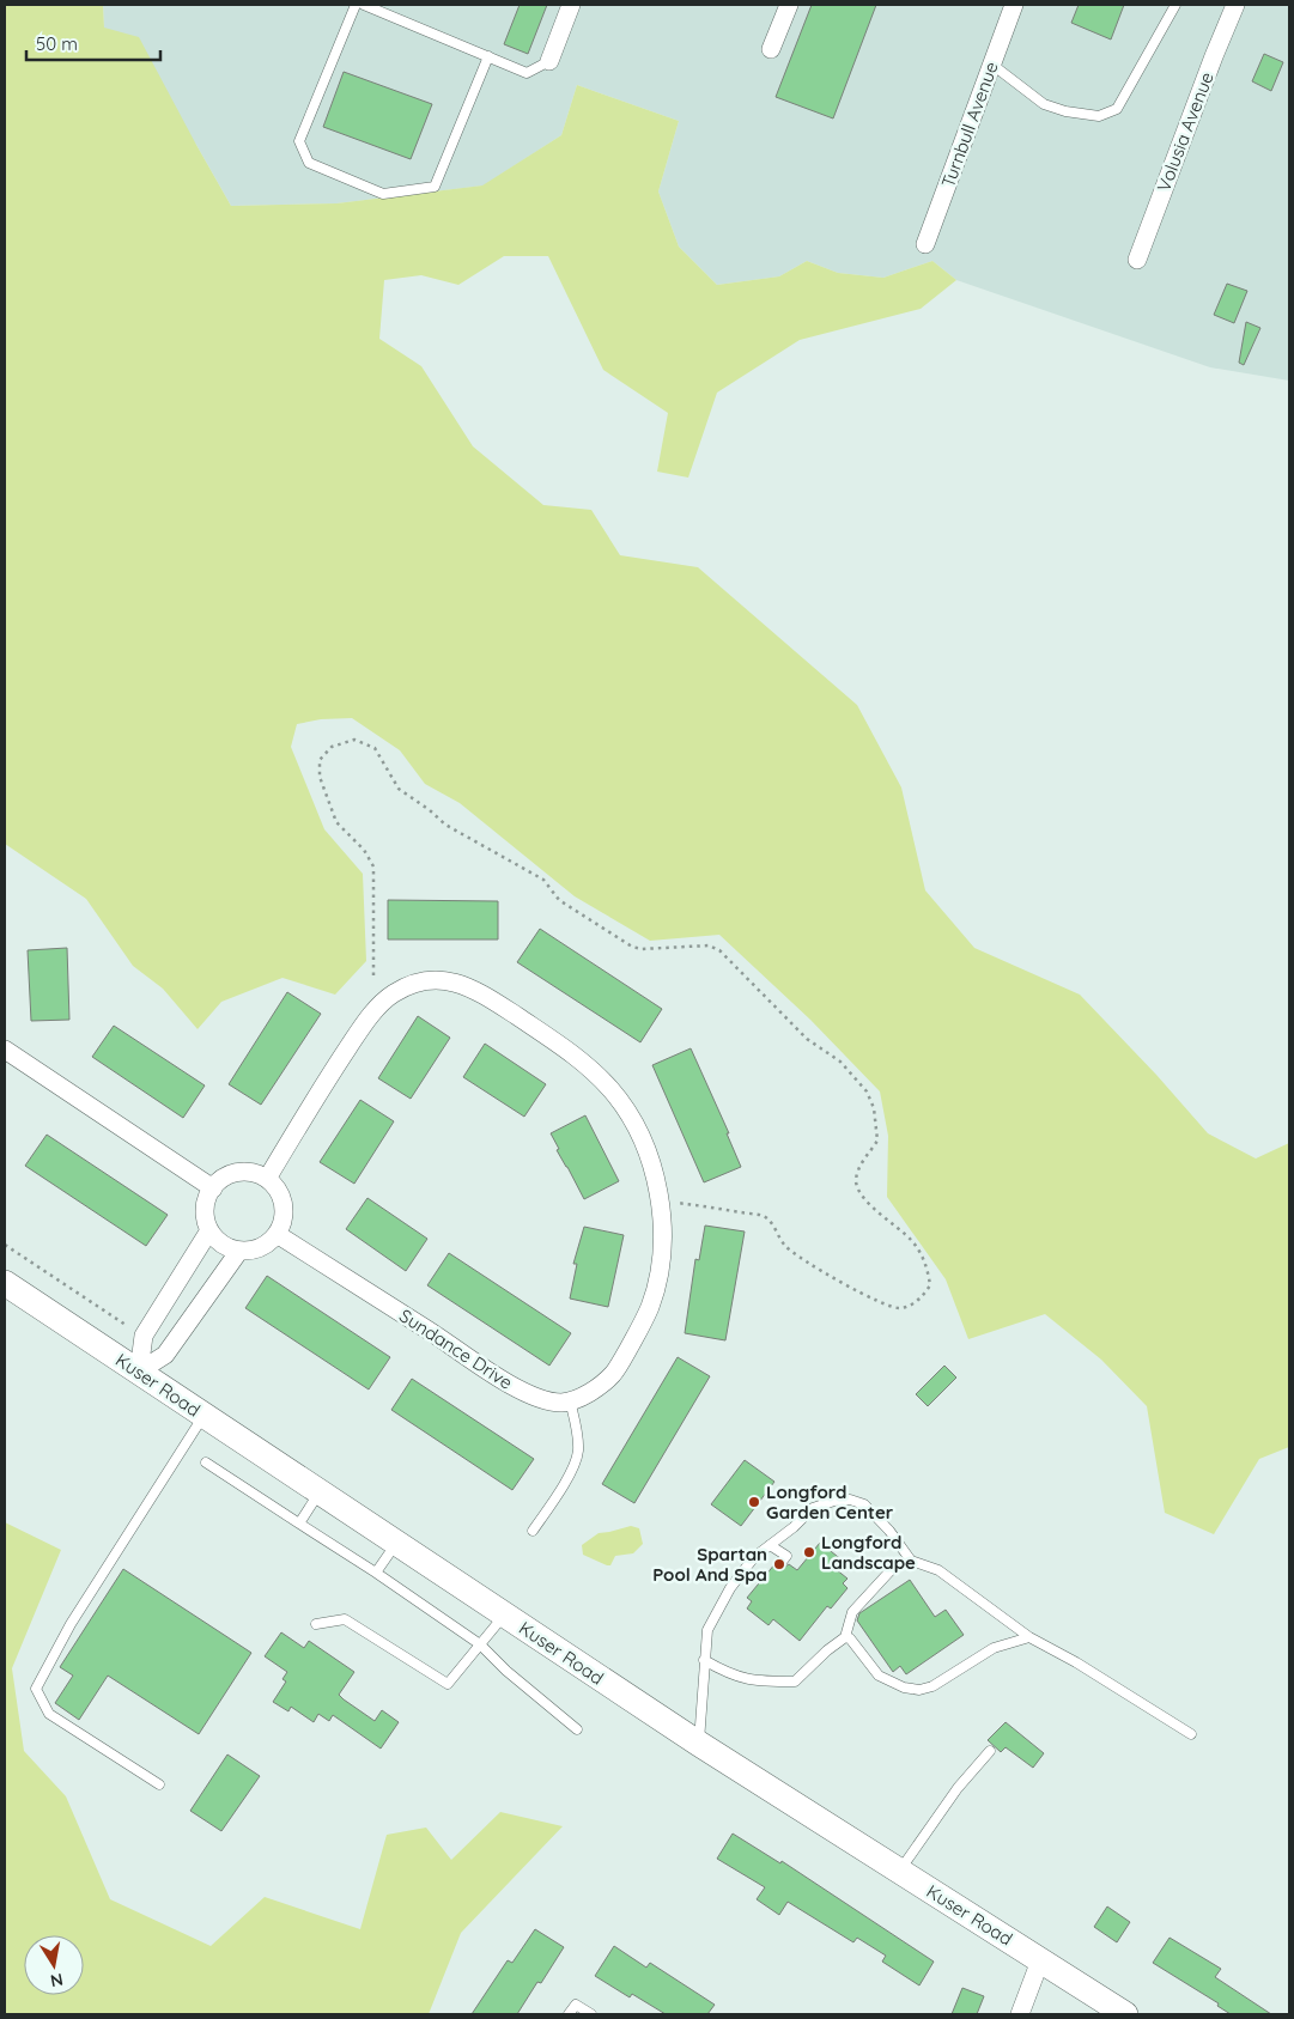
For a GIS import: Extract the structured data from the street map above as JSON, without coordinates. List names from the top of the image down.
{
  "streets": {
    "street": [
      "Turnbull Avenue",
      "Volusia Avenue",
      "Sundance Drive",
      "Kuser Road"
    ]
  },
  "places": ["Longford Garden Center", "Longford Landscape", "Spartan Pool And Spa"],
  "scale_bar": "50 m",
  "north": "bottom"
}
